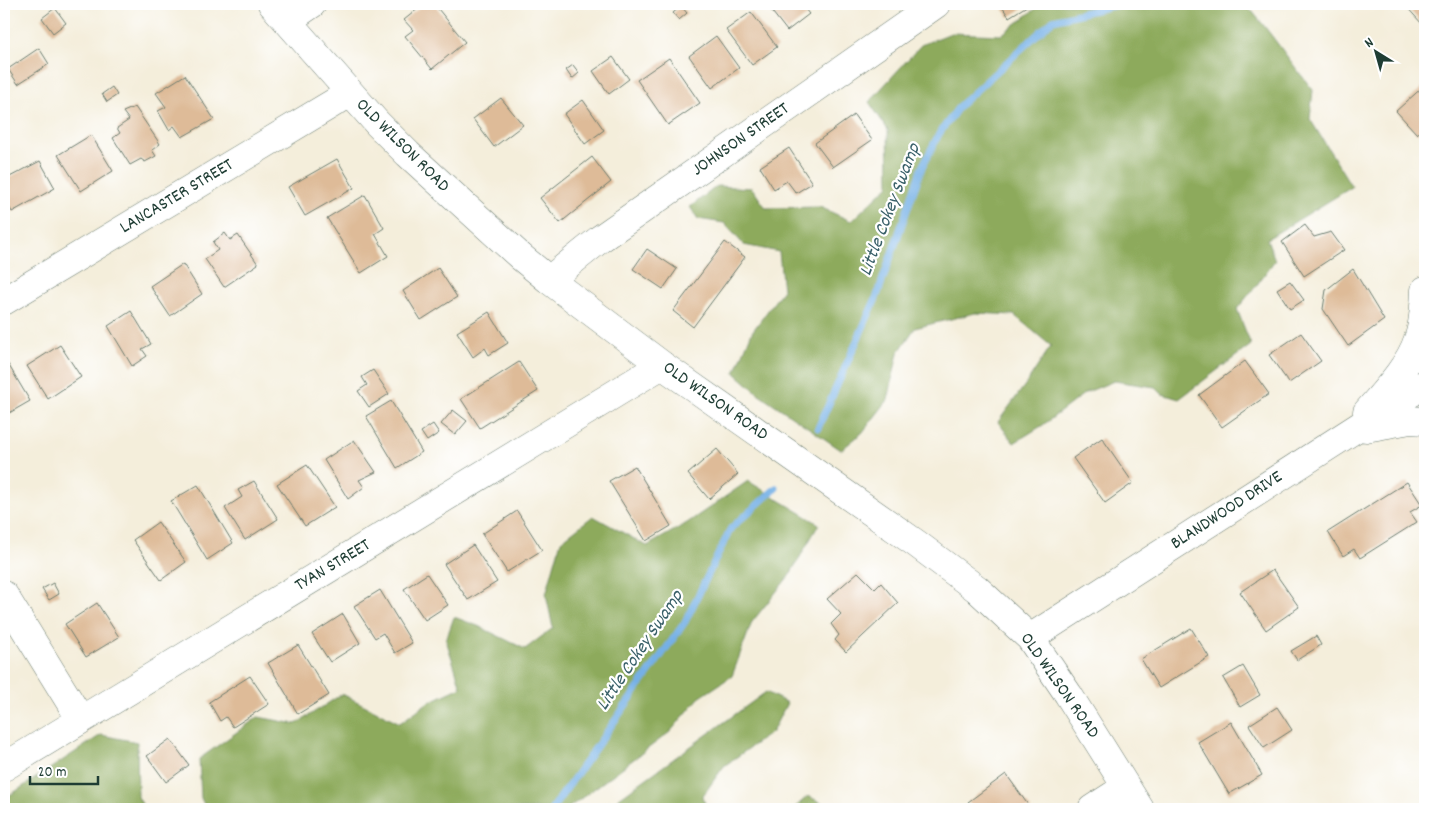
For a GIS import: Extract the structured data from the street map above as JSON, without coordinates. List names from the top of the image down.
{
  "streets": {
    "street": [
      "JOHNSON STREET",
      "OLD WILSON ROAD",
      "LANCASTER STREET",
      "BLANDWOOD DRIVE",
      "TYAN STREET"
    ]
  },
  "crossings": [
    ["JOHNSON STREET", "OLD WILSON ROAD"],
    ["OLD WILSON ROAD", "LANCASTER STREET"],
    ["OLD WILSON ROAD", "BLANDWOOD DRIVE"],
    ["OLD WILSON ROAD", "TYAN STREET"]
  ],
  "water": ["Little Cokey Swamp"],
  "scale_bar": "20 m",
  "north": "top left"
}
